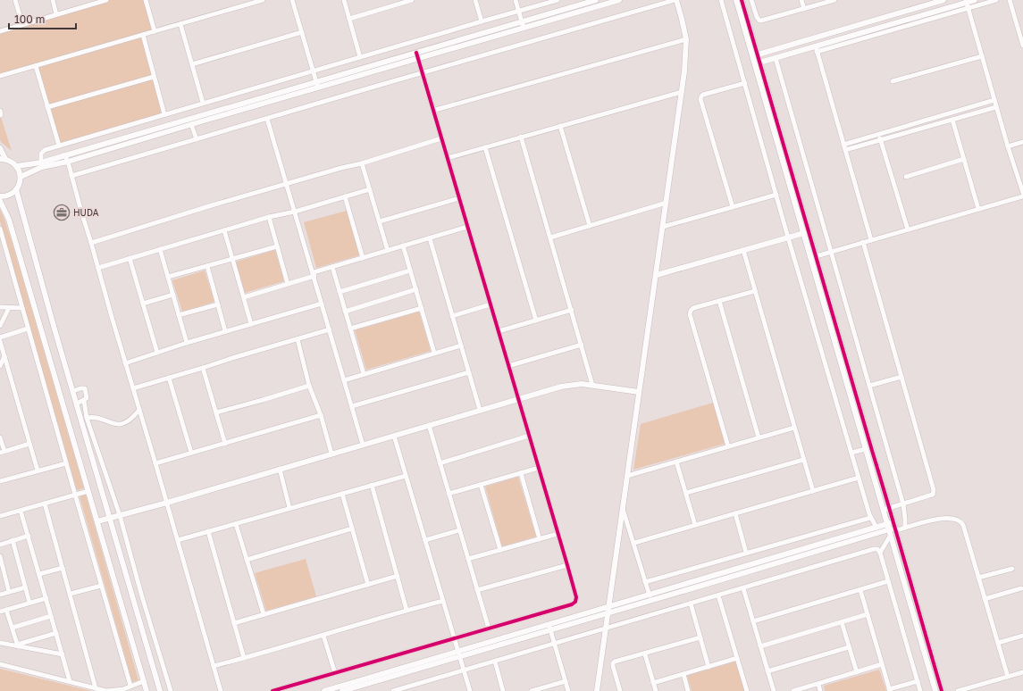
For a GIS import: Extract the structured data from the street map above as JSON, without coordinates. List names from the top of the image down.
{
  "places": {
    "office": ["HUDA"]
  },
  "scale_bar": "100 m"
}
